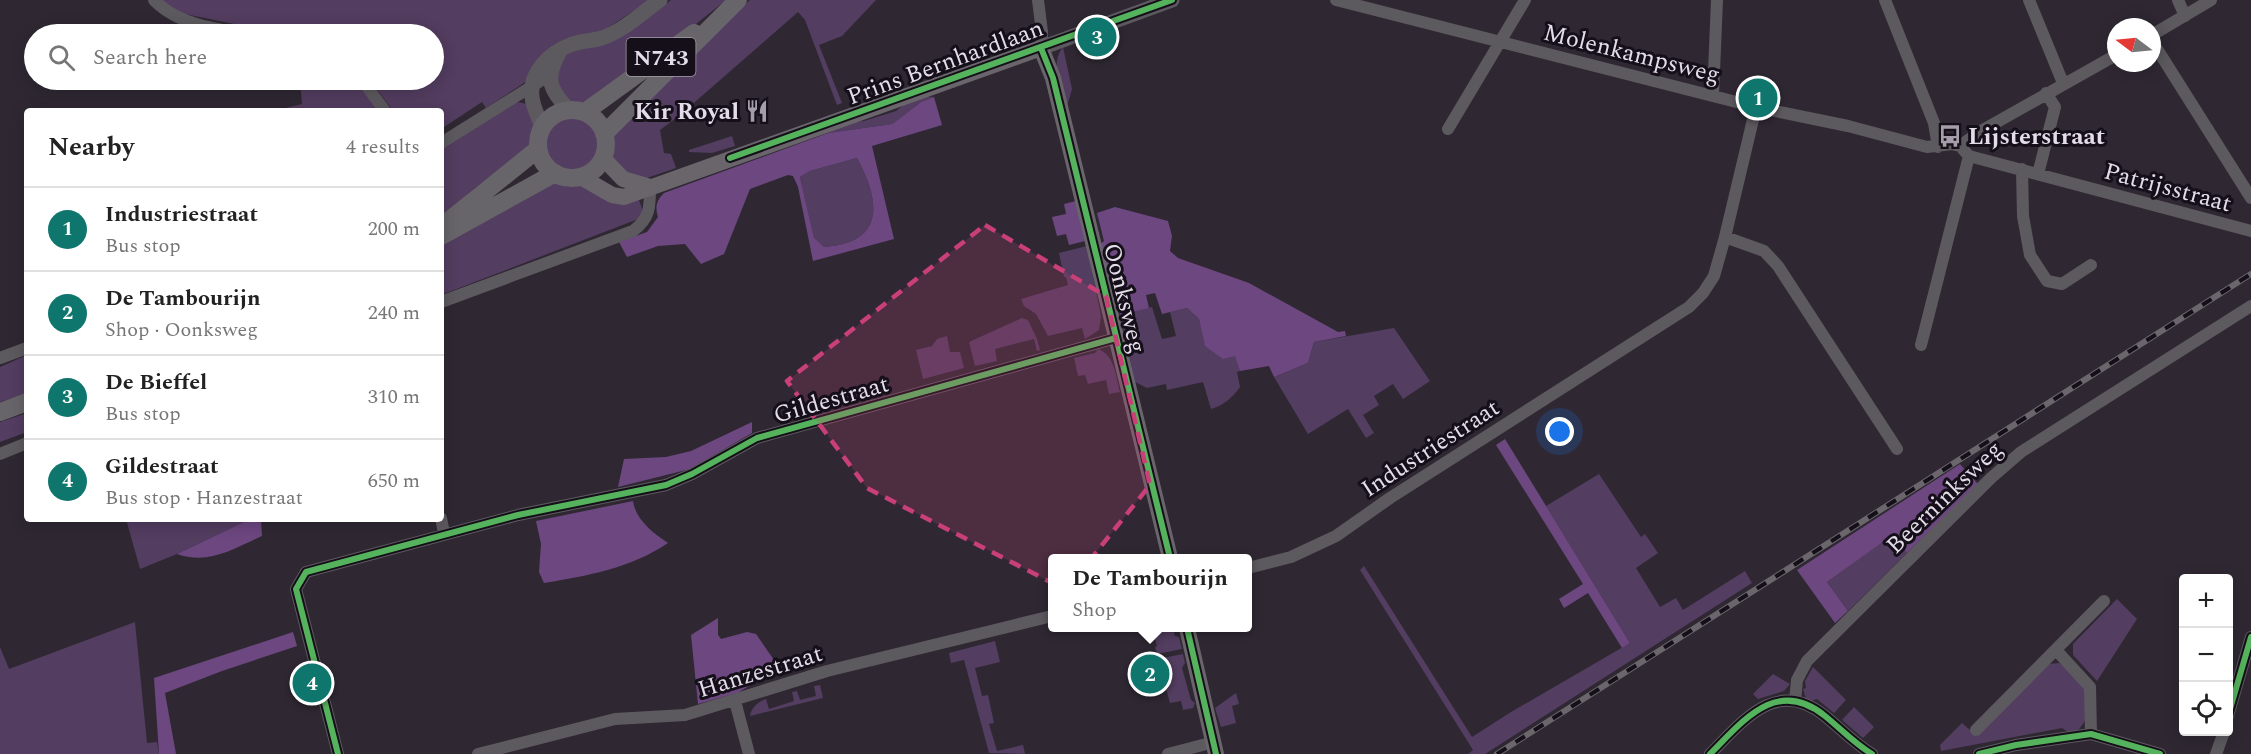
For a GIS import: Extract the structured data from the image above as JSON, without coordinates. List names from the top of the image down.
{
  "streets": {
    "main road": ["N743", "Prins Bernhardlaan", "Oonksweg"],
    "street": [
      "Molenkampsweg",
      "Patrijsstraat",
      "Gildestraat",
      "Industriestraat",
      "Beerninksweg",
      "Hanzestraat"
    ]
  },
  "crossings": [
    ["Molenkampsweg", "Patrijsstraat"],
    ["Molenkampsweg", "Industriestraat"],
    ["N743", "Prins Bernhardlaan"],
    ["Prins Bernhardlaan", "Oonksweg"],
    ["Oonksweg", "Gildestraat"]
  ],
  "places": {
    "restaurant": ["Kir Royal"],
    "bus stop": ["Lijsterstraat"]
  },
  "north": "left",
  "page": {
    "pins": [
      "3",
      "1",
      "2",
      "4"
    ],
    "search": "Search here",
    "heading": ["Nearby", "4 results"],
    "list": [
      {
        "mark": "1",
        "name": "Industriestraat",
        "note": "Bus stop",
        "value": "200 m"
      },
      {
        "mark": "2",
        "name": "De Tambourijn",
        "note": "Shop · Oonksweg",
        "value": "240 m"
      },
      {
        "mark": "3",
        "name": "De Bieffel",
        "note": "Bus stop",
        "value": "310 m"
      },
      {
        "mark": "4",
        "name": "Gildestraat",
        "note": "Bus stop · Hanzestraat",
        "value": "650 m"
      }
    ],
    "popup": ["De Tambourijn", "Shop"],
    "map_buttons": ["+", "−"]
  }
}
